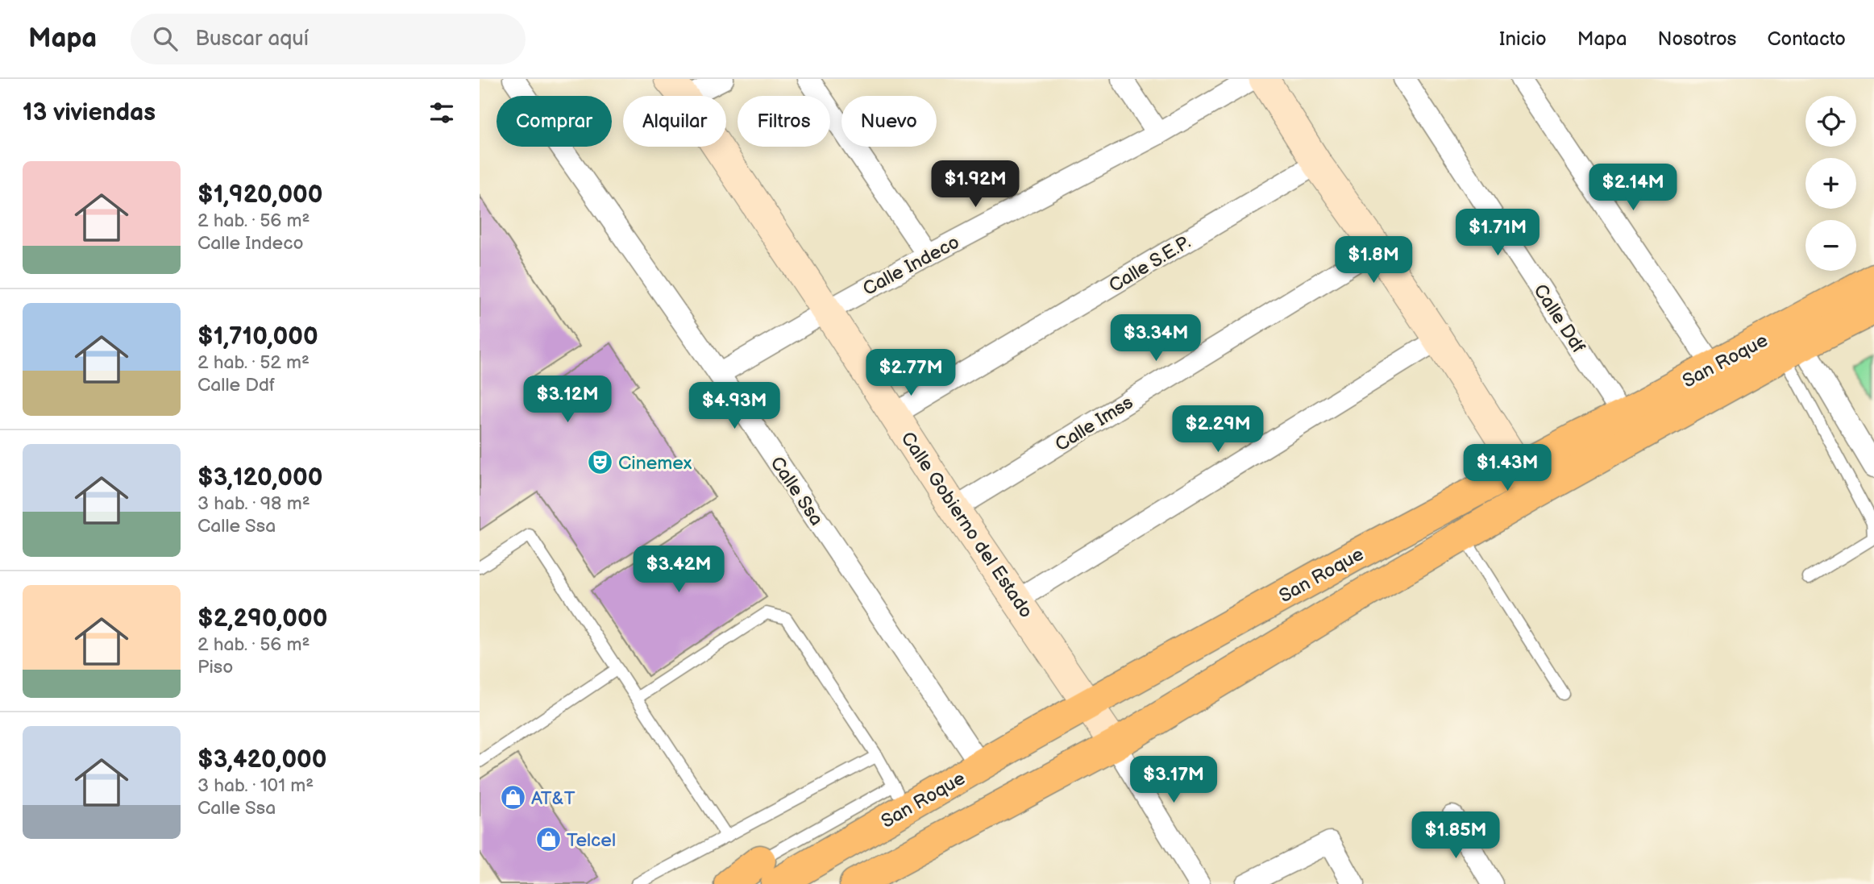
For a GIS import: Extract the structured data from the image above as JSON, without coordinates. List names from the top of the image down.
{
  "streets": {
    "main road": ["San Roque"],
    "street": [
      "Calle S.E.P.",
      "Calle Indeco",
      "Calle Ddf",
      "Calle Imss",
      "Calle Ssa",
      "Calle Gobierno del Estado"
    ]
  },
  "crossings": [
    ["Calle S.E.P.", "Calle Gobierno del Estado"],
    ["Calle Indeco", "Calle Ssa"],
    ["Calle Indeco", "Calle Gobierno del Estado"],
    ["Calle Ddf", "San Roque"],
    ["San Roque", "Calle Ssa"],
    ["San Roque", "Calle Gobierno del Estado"],
    ["Calle Imss", "Calle Gobierno del Estado"]
  ],
  "places": {
    "theatre": ["Cinemex"],
    "shop": ["AT&T", "Telcel"]
  },
  "page": {
    "header": "Mapa",
    "search": "Buscar aquí",
    "nav": [
      "Inicio",
      "Mapa",
      "Nosotros",
      "Contacto"
    ],
    "heading": "13 viviendas",
    "map_buttons": ["+", "−"],
    "chip": [
      "Comprar",
      "Alquilar",
      "Filtros",
      "Nuevo"
    ],
    "list": [
      {
        "name": "$1,920,000",
        "note": "2 hab. · 56 m² · Calle Indeco"
      },
      {
        "name": "$1,710,000",
        "note": "2 hab. · 52 m² · Calle Ddf"
      },
      {
        "name": "$3,120,000",
        "note": "3 hab. · 98 m² · Calle Ssa"
      },
      {
        "name": "$2,290,000",
        "note": "2 hab. · 56 m² · Piso"
      },
      {
        "name": "$3,420,000",
        "note": "3 hab. · 101 m² · Calle Ssa"
      }
    ],
    "price": [
      "$1.92M",
      "$2.14M",
      "$1.71M",
      "$1.8M",
      "$3.34M",
      "$2.77M",
      "$3.12M",
      "$4.93M",
      "$2.29M",
      "$1.43M",
      "$3.42M",
      "$3.17M",
      "$1.85M"
    ]
  }
}
